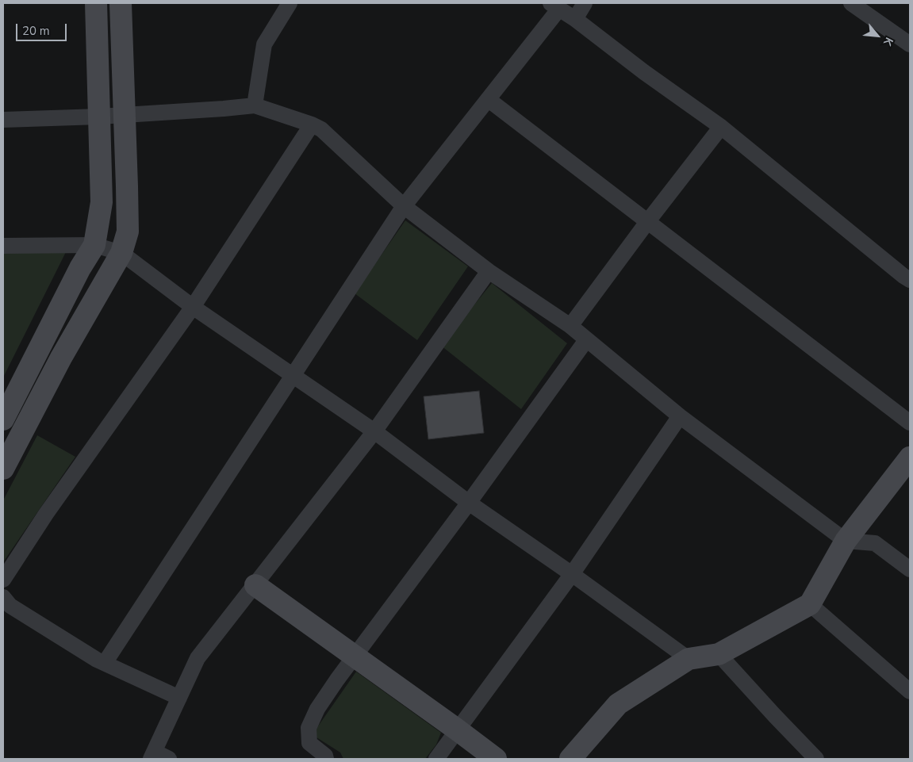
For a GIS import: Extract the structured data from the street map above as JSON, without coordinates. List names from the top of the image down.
{
  "scale_bar": "20 m",
  "north": "bottom right"
}
